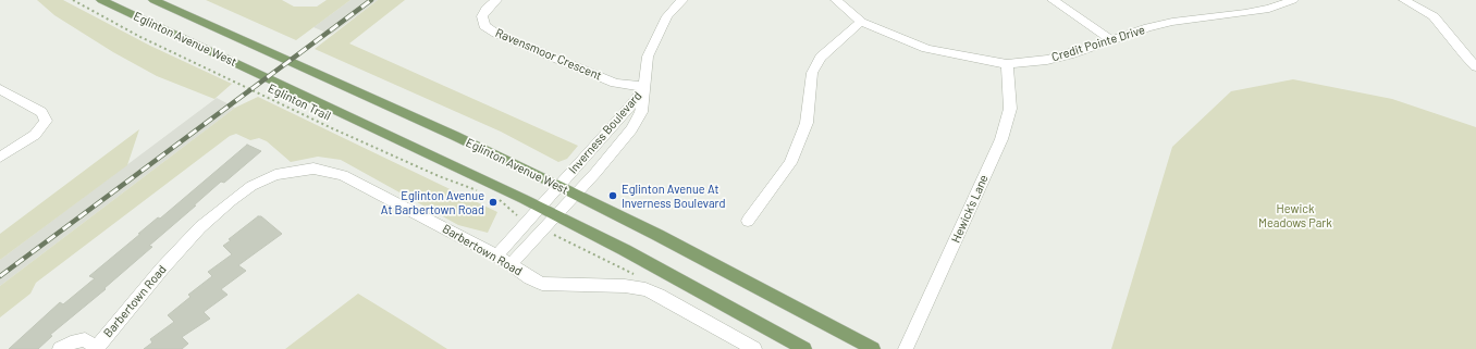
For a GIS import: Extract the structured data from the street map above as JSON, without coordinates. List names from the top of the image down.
{
  "streets": {
    "main road": ["Eglinton Avenue West"],
    "street": [
      "Credit Pointe Drive",
      "Ravensmoor Crescent",
      "Inverness Boulevard",
      "Hewick's Lane",
      "Barbertown Road"
    ],
    "path": ["Eglinton Trail"]
  },
  "crossings": [
    ["Eglinton Avenue West", "Inverness Boulevard"],
    ["Credit Pointe Drive", "Hewick's Lane"],
    ["Ravensmoor Crescent", "Inverness Boulevard"],
    ["Inverness Boulevard", "Barbertown Road"]
  ],
  "parks": ["Hewick Meadows Park"],
  "places": ["Eglinton Avenue At Inverness Boulevard", "Eglinton Avenue At Barbertown Road"]
}
